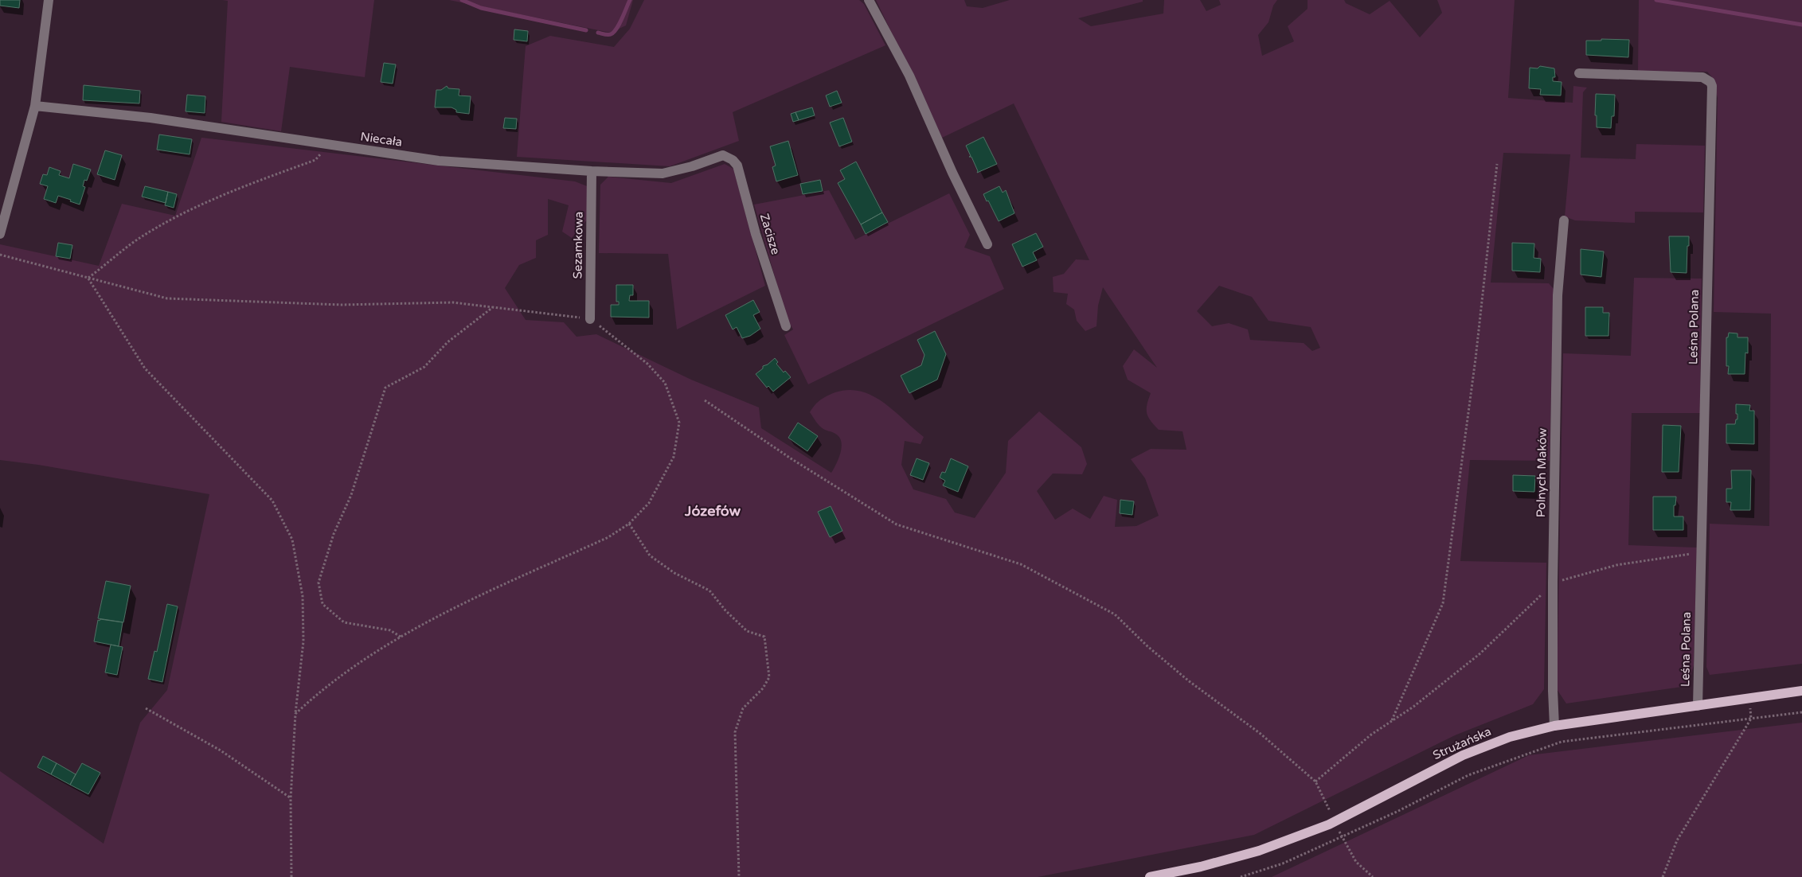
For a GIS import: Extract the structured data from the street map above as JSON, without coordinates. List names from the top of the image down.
{
  "streets": {
    "main road": ["Strużańska"],
    "street": [
      "Niecała",
      "Zacisze",
      "Sezamkowa",
      "Leśna Polana",
      "Polnych Maków"
    ]
  },
  "crossings": [
    ["Niecała", "Zacisze"],
    ["Niecała", "Sezamkowa"],
    ["Leśna Polana", "Strużańska"],
    ["Polnych Maków", "Strużańska"]
  ],
  "districts": ["Józefów"]
}
